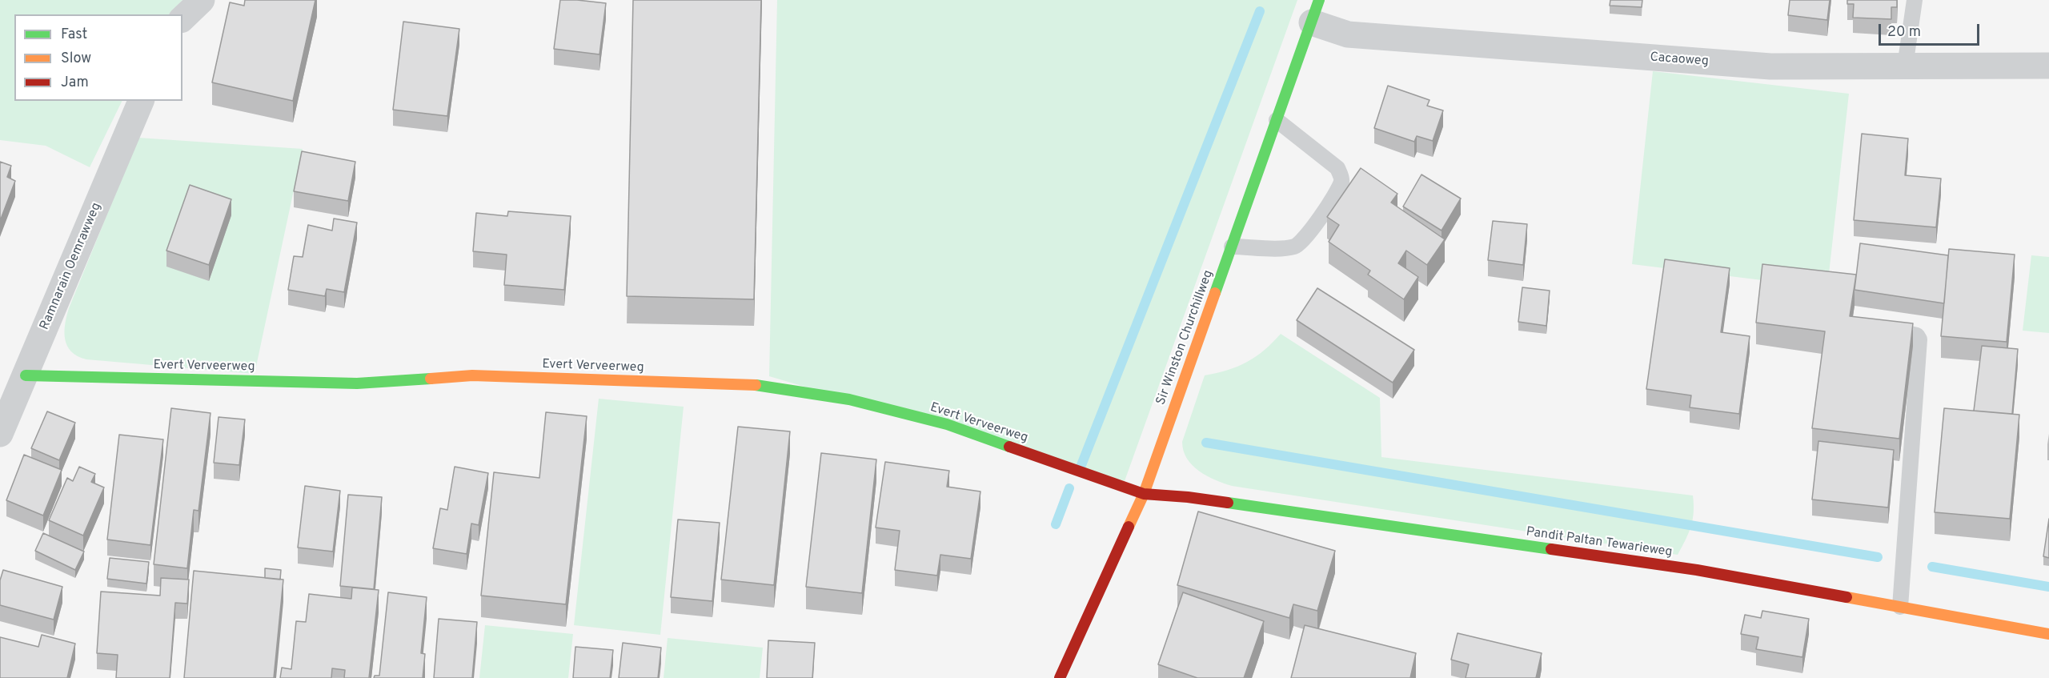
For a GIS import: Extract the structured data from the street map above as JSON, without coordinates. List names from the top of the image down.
{
  "streets": {
    "street": [
      "Cacaoweg",
      "Ramnarain Oemrawweg",
      "Sir Winston Churchillweg",
      "Evert Verveerweg",
      "Pandit Paltan Tewarieweg"
    ]
  },
  "crossings": [
    ["Cacaoweg", "Sir Winston Churchillweg"],
    ["Ramnarain Oemrawweg", "Evert Verveerweg"],
    ["Sir Winston Churchillweg", "Evert Verveerweg"],
    ["Sir Winston Churchillweg", "Pandit Paltan Tewarieweg"],
    ["Evert Verveerweg", "Pandit Paltan Tewarieweg"]
  ],
  "legend": ["Fast", "Slow", "Jam"],
  "scale_bar": "20 m"
}
